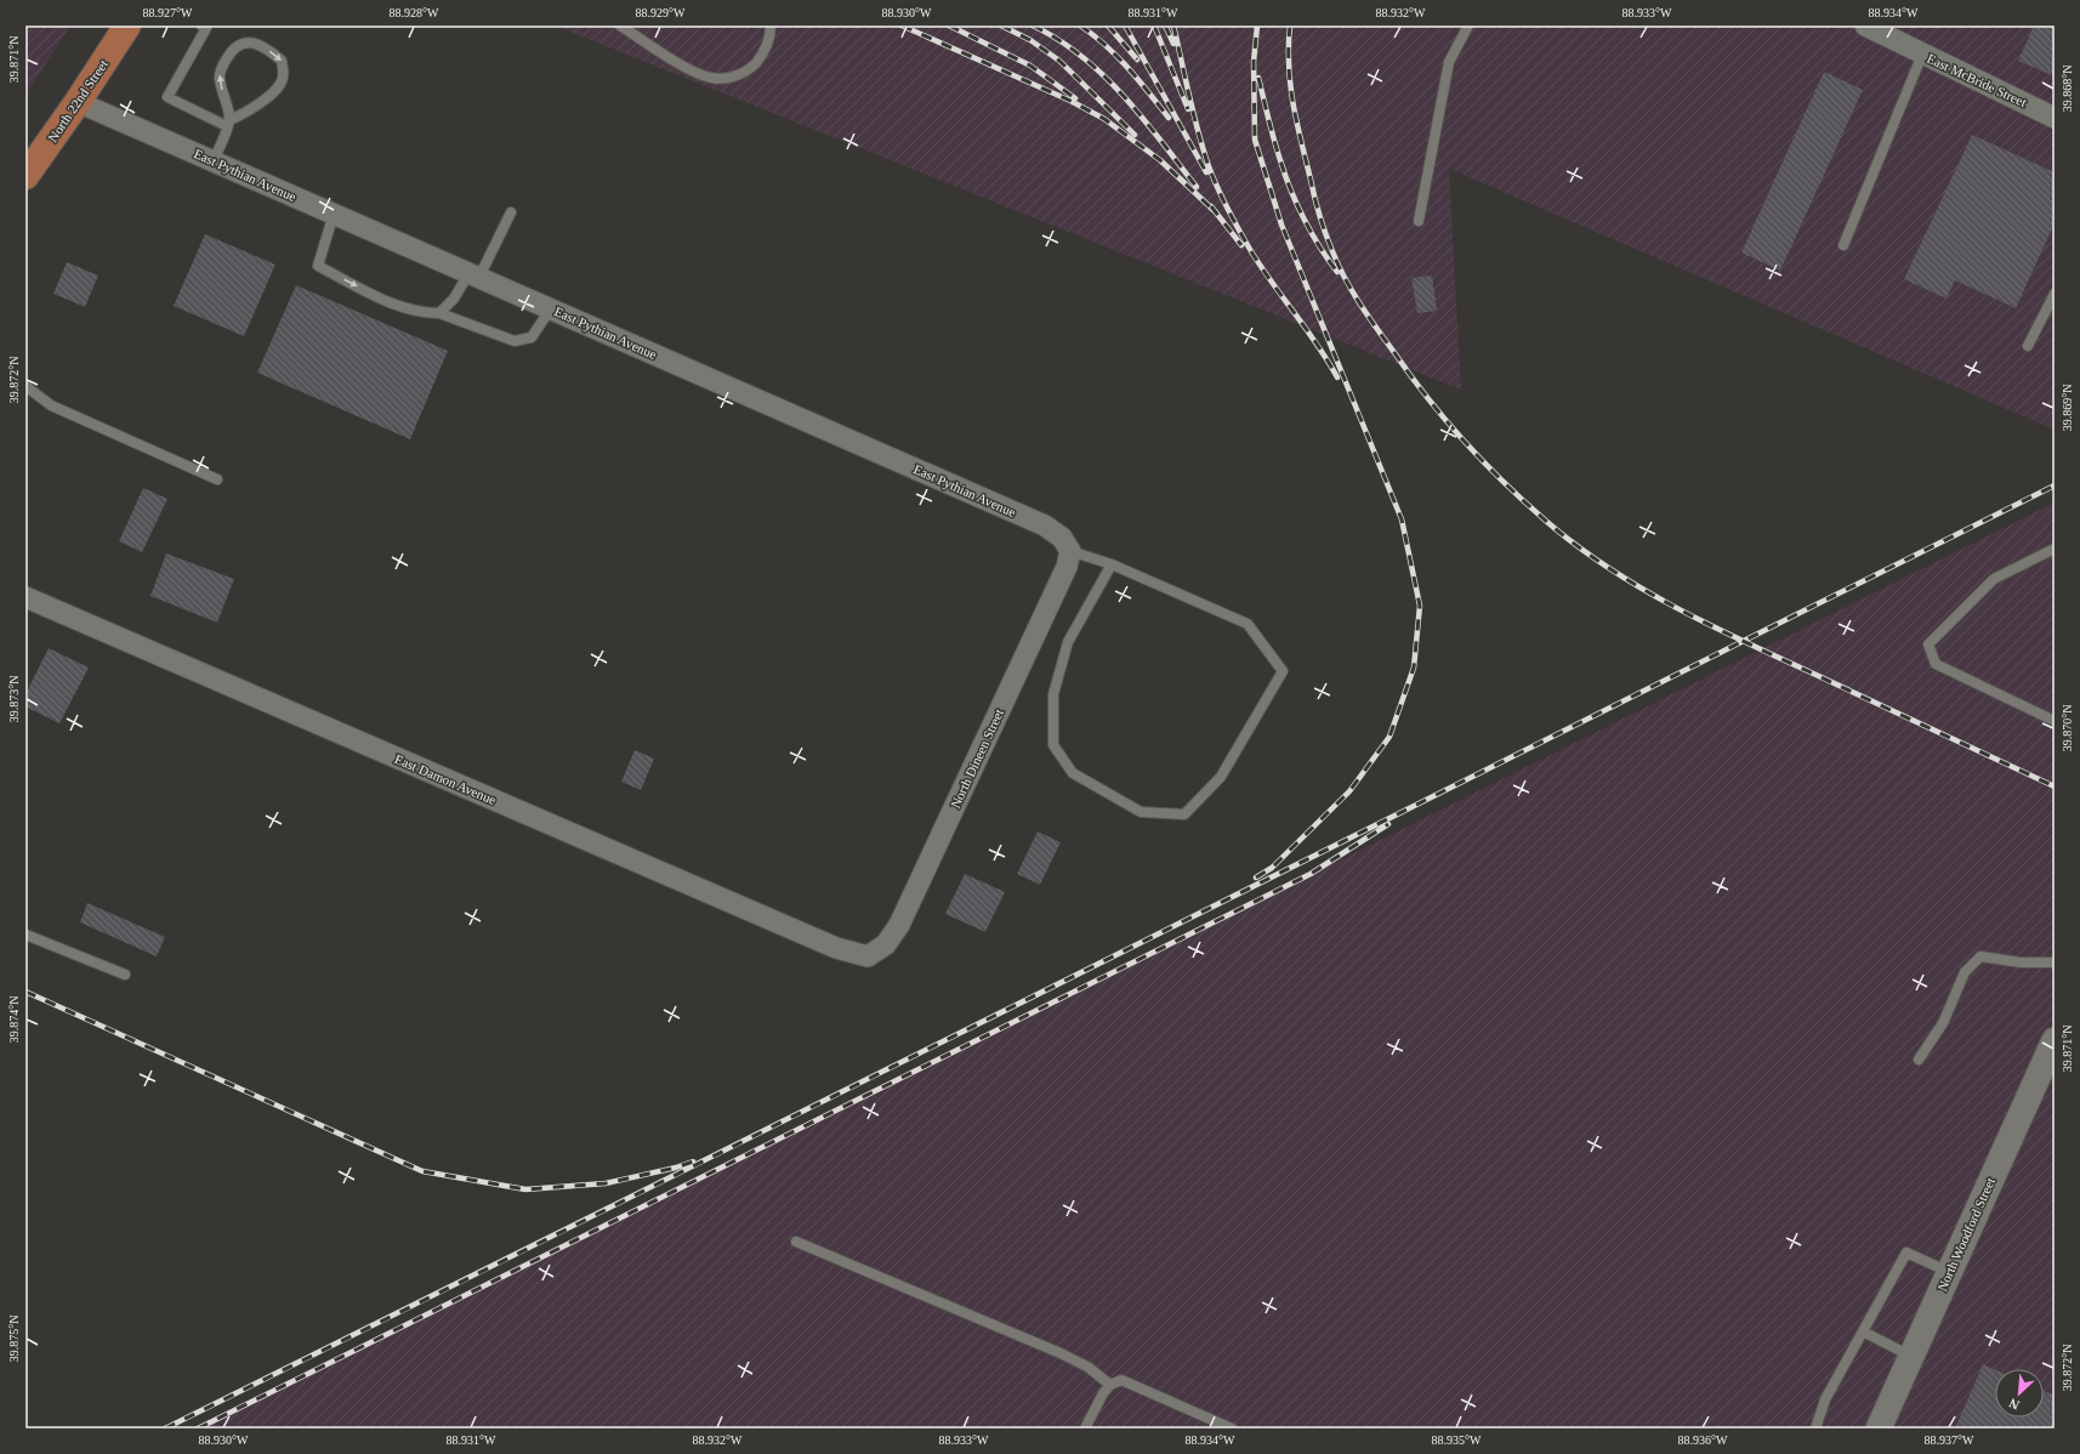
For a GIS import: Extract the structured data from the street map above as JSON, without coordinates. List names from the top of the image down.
{
  "streets": {
    "main road": ["North 22nd Street"],
    "street": [
      "East McBride Street",
      "East Pythian Avenue",
      "North Dineen Street",
      "East Damon Avenue",
      "North Woodford Street"
    ]
  },
  "crossings": [
    ["North 22nd Street", "East Pythian Avenue"],
    ["East Pythian Avenue", "North Dineen Street"],
    ["North Dineen Street", "East Damon Avenue"]
  ],
  "north": "bottom left",
  "coordinates": [
    "88.927°W",
    "88.928°W",
    "88.929°W",
    "88.930°W",
    "88.931°W",
    "88.932°W",
    "88.933°W",
    "88.934°W",
    "39.871°N",
    "39.868°N",
    "39.872°N",
    "39.869°N",
    "39.873°N",
    "39.870°N",
    "39.874°N",
    "39.875°N",
    "88.935°W",
    "88.936°W",
    "88.937°W"
  ]
}
